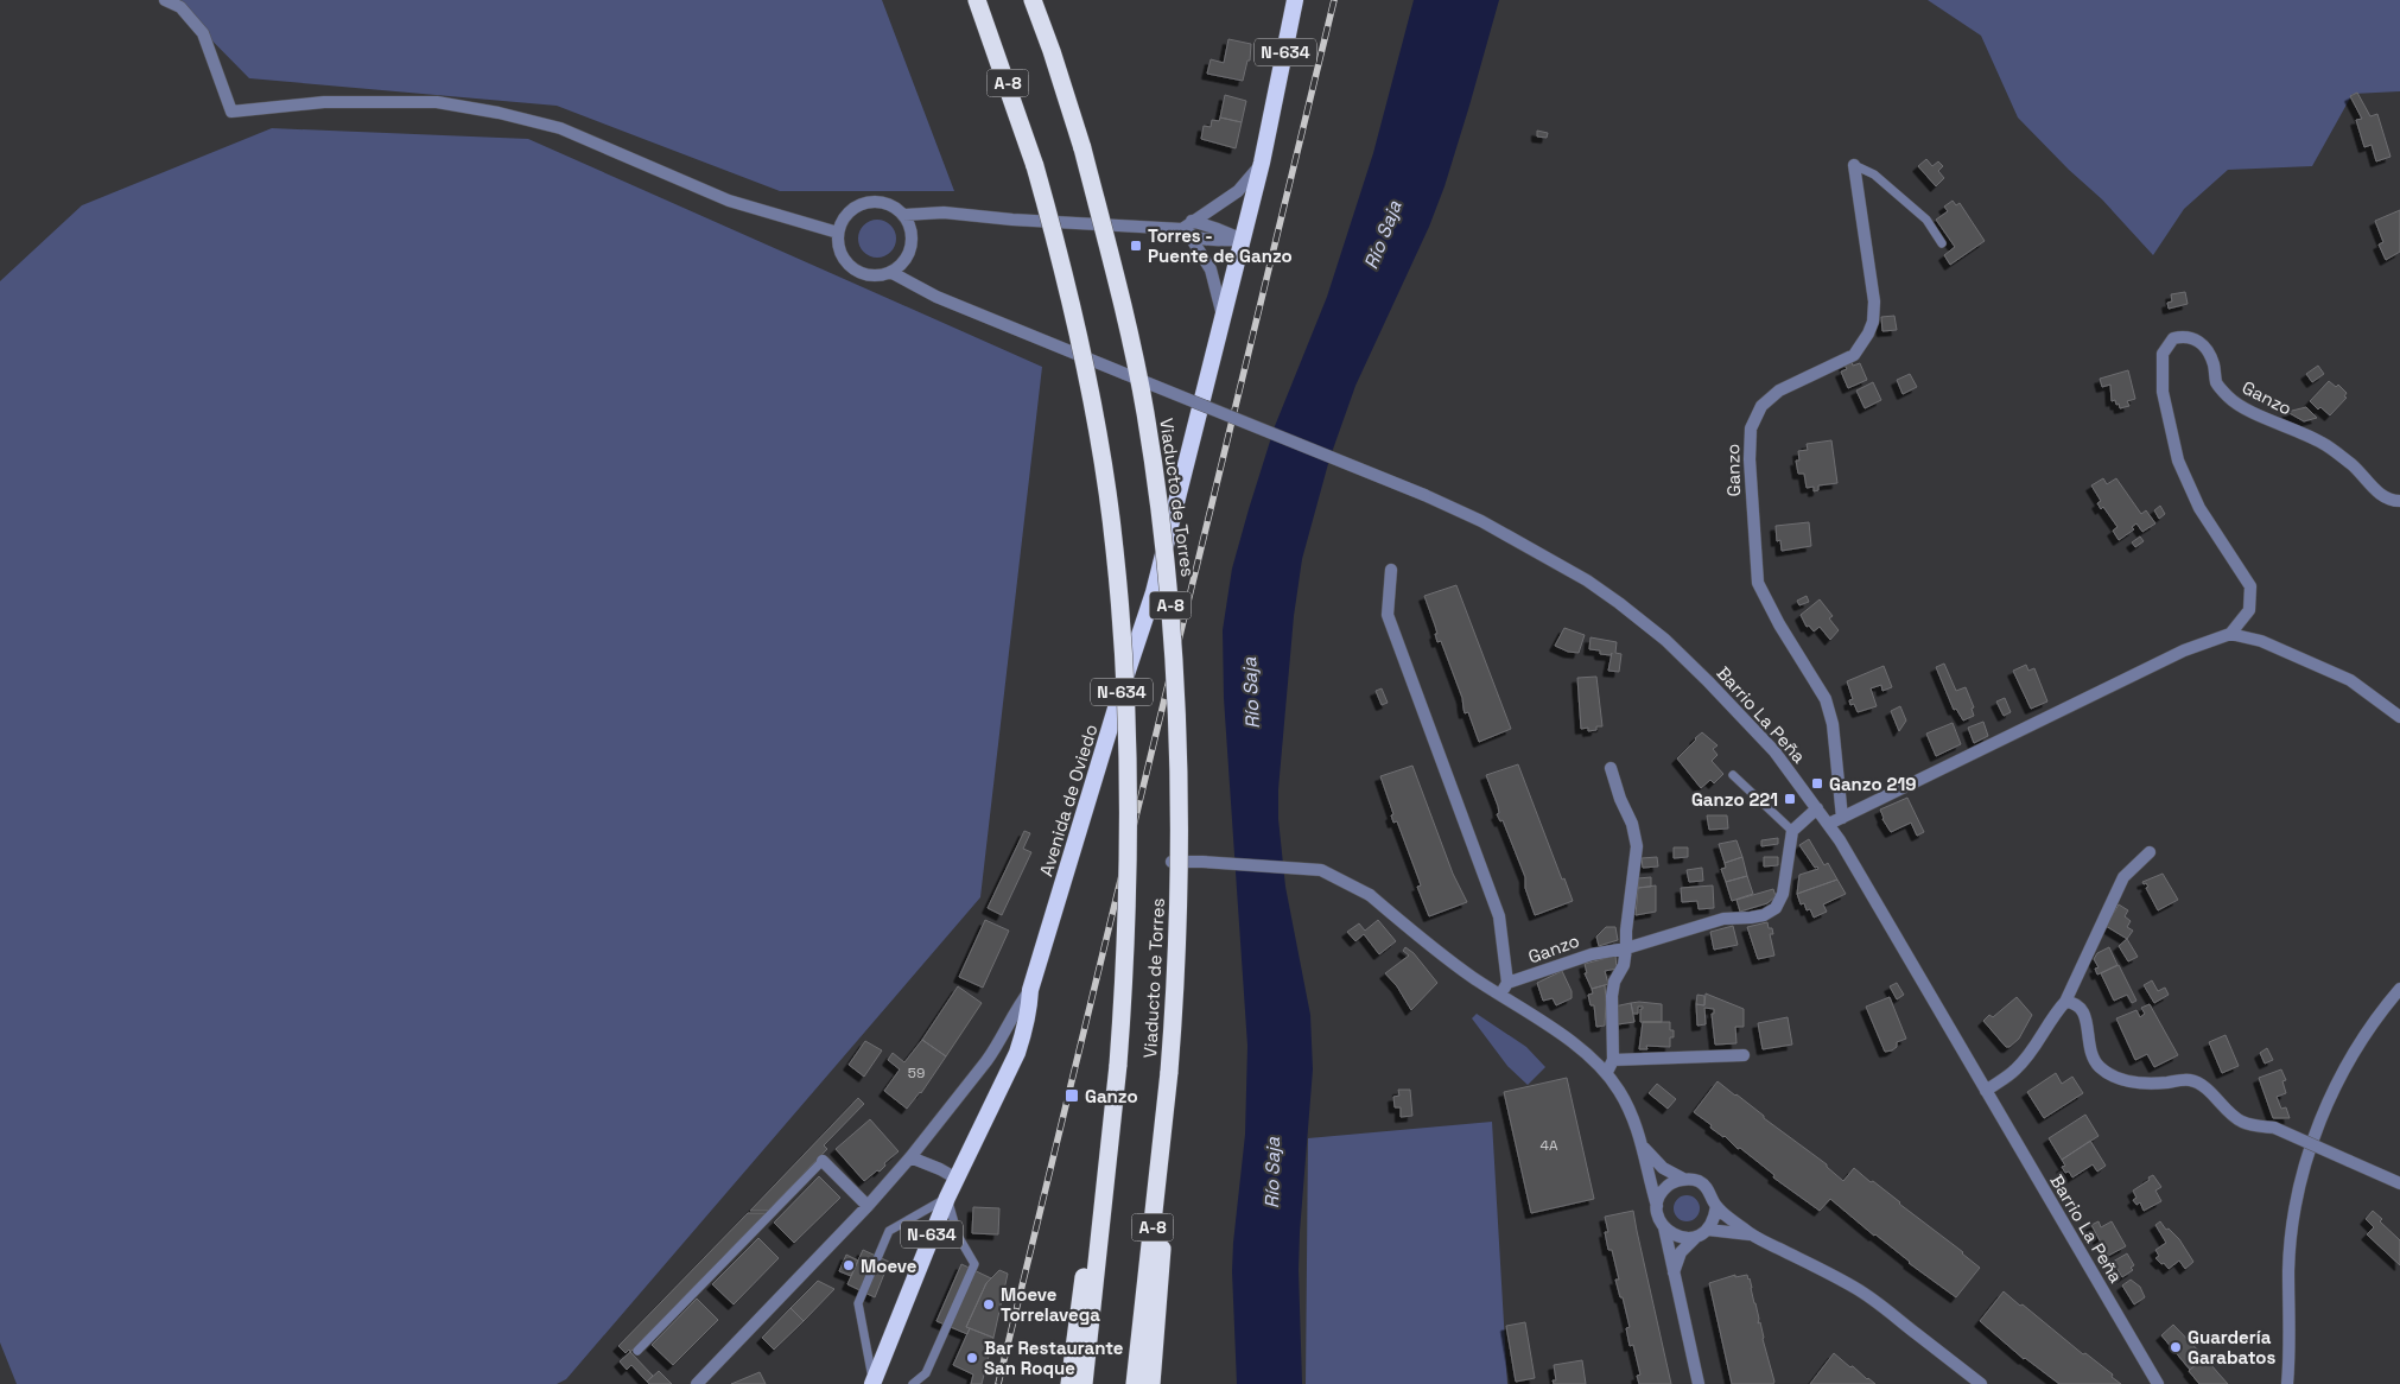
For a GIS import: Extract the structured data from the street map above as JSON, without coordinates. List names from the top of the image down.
{
  "streets": {
    "highway": [
      "N-634",
      "A-8",
      "Viaducto de Torres",
      "Avenida de Oviedo"
    ],
    "street": ["Ganzo", "Barrio La Peña"]
  },
  "crossings": [
    ["A-8", "Viaducto de Torres"]
  ],
  "water": ["Río Saja"],
  "places": {
    "transit": [
      "Torres - Puente de Ganzo",
      "Ganzo 219",
      "Ganzo 221",
      "Ganzo"
    ],
    "other": [
      "Moeve",
      "Moeve Torrelavega",
      "Guardería Garabatos",
      "Bar Restaurante San Roque"
    ]
  },
  "house_numbers": ["59", "4A"]
}
